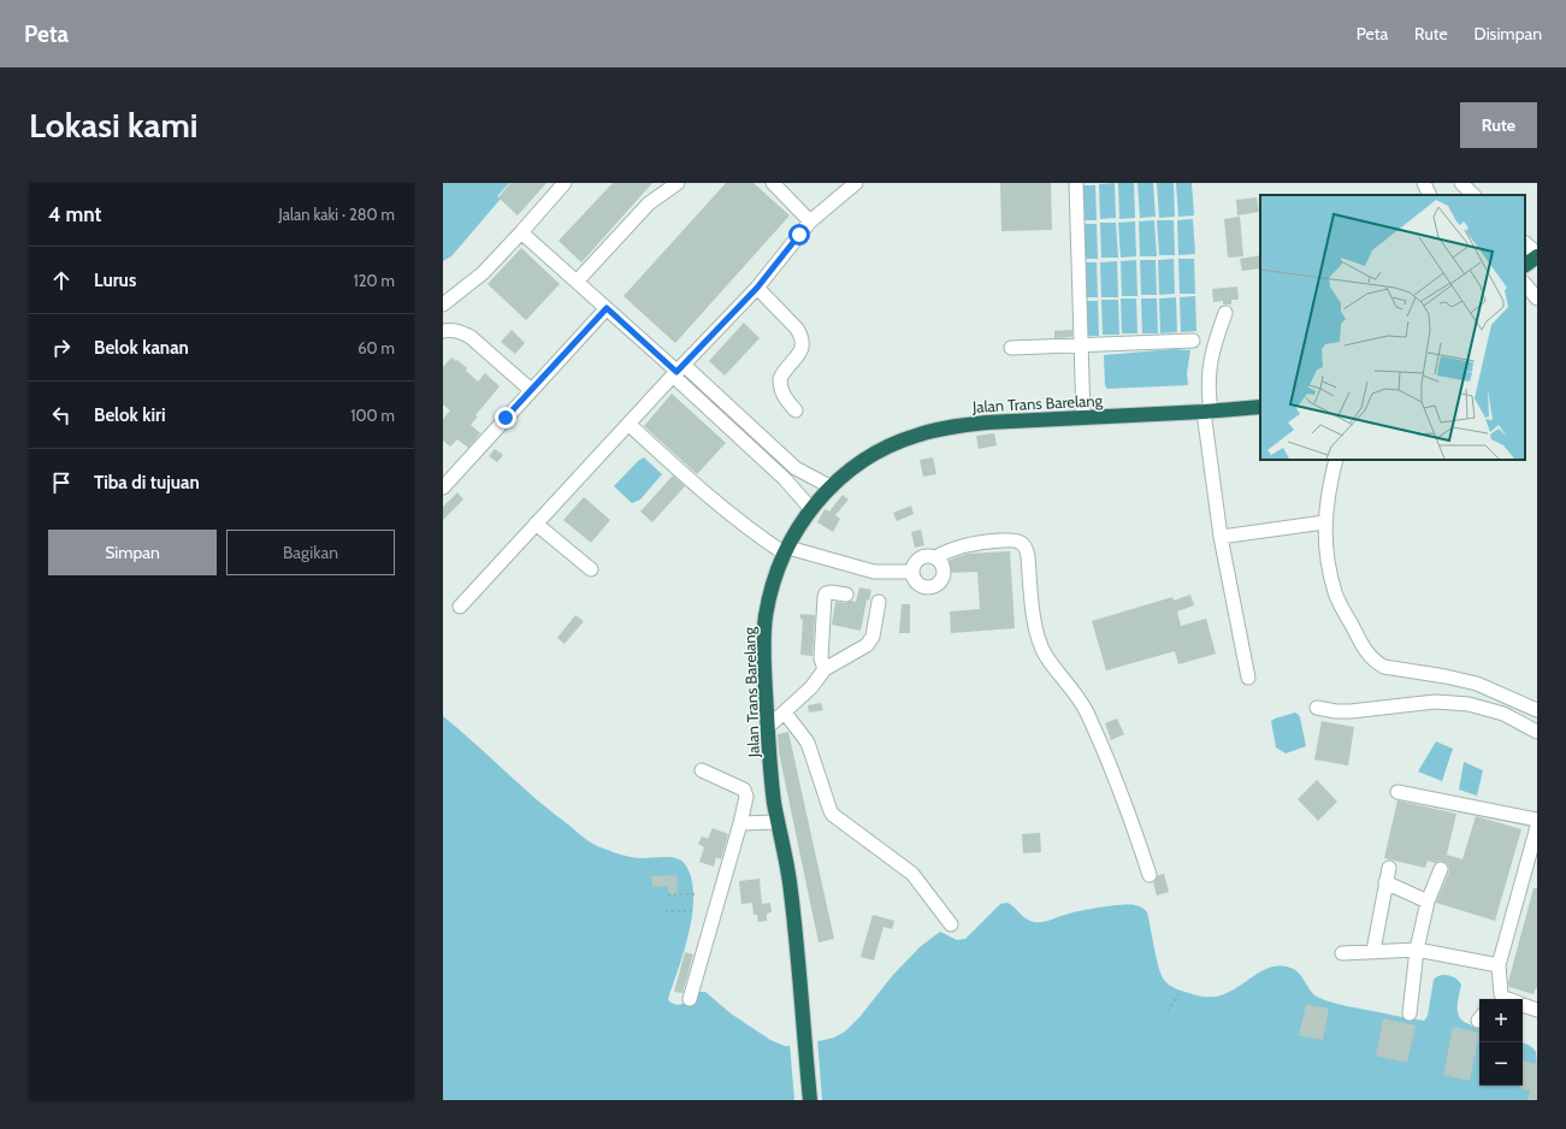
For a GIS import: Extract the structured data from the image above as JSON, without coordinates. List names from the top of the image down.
{
  "streets": {
    "highway": ["Jalan Trans Barelang"]
  },
  "page": {
    "header": "Peta",
    "nav": ["Peta", "Rute", "Disimpan"],
    "buttons": [
      "Rute",
      ["Simpan", "Bagikan"]
    ],
    "title": "Lokasi kami",
    "heading": ["4 mnt", "Jalan kaki · 280 m"],
    "list": [
      ["Lurus", "120 m"],
      ["Belok kanan", "60 m"],
      ["Belok kiri", "100 m"],
      "Tiba di tujuan"
    ],
    "map_buttons": ["+", "−"]
  }
}
